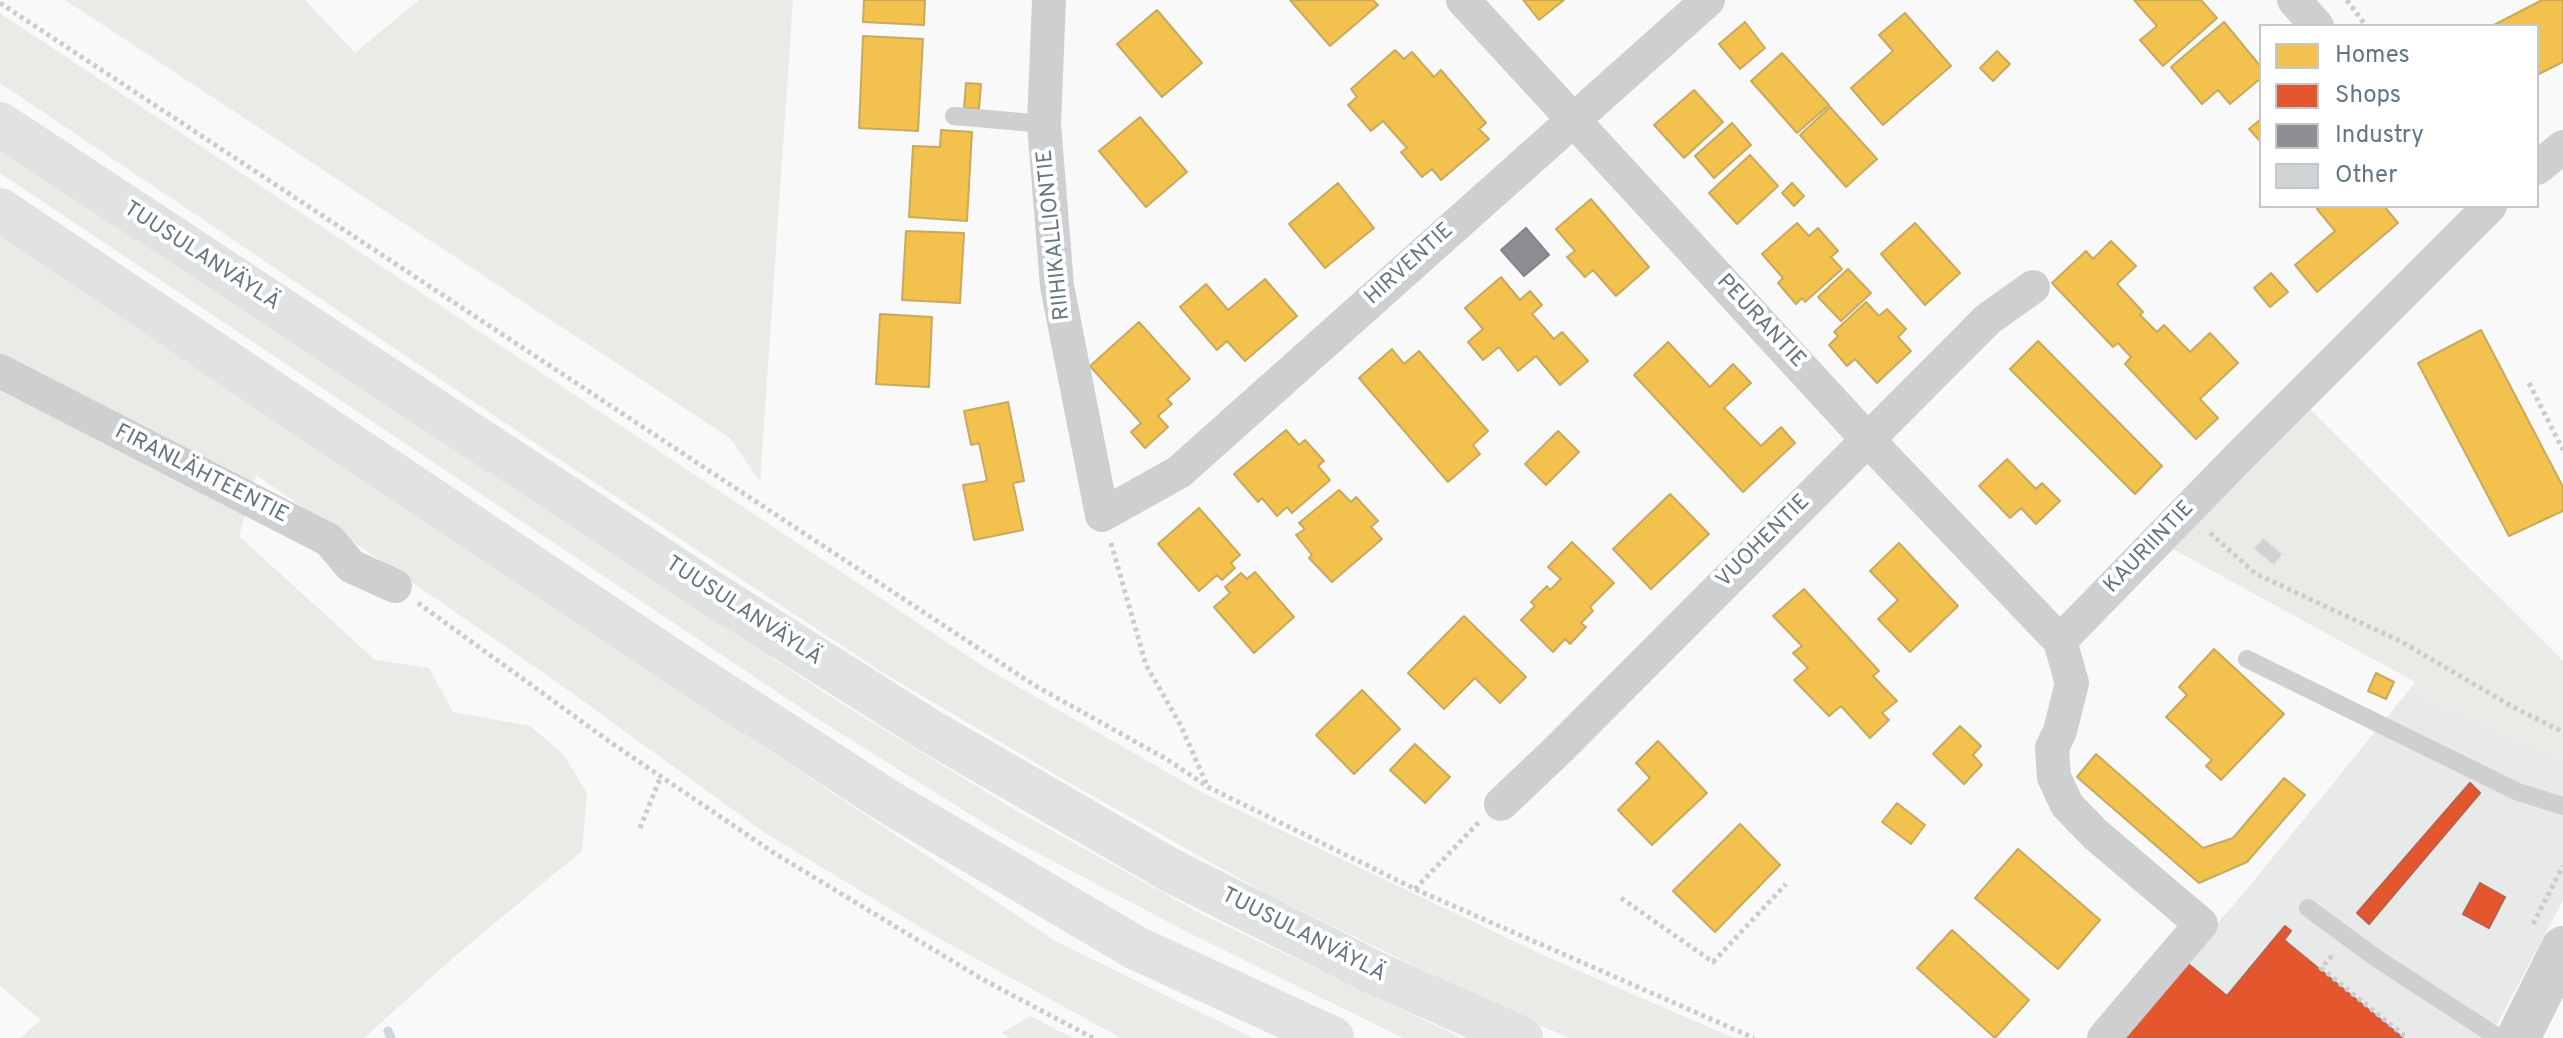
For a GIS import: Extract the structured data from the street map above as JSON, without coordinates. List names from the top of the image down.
{
  "streets": {
    "main road": ["TUUSULANVÄYLÄ"],
    "street": [
      "RIIHIKALLIONTIE",
      "HIRVENTIE",
      "PEURANTIE",
      "FIRANLÄHTEENTIE",
      "VUOHENTIE",
      "KAURIINTIE"
    ]
  },
  "crossings": [
    ["RIIHIKALLIONTIE", "HIRVENTIE"],
    ["HIRVENTIE", "PEURANTIE"],
    ["PEURANTIE", "VUOHENTIE"],
    ["PEURANTIE", "KAURIINTIE"]
  ],
  "legend": [
    "Homes",
    "Shops",
    "Industry",
    "Other"
  ]
}
